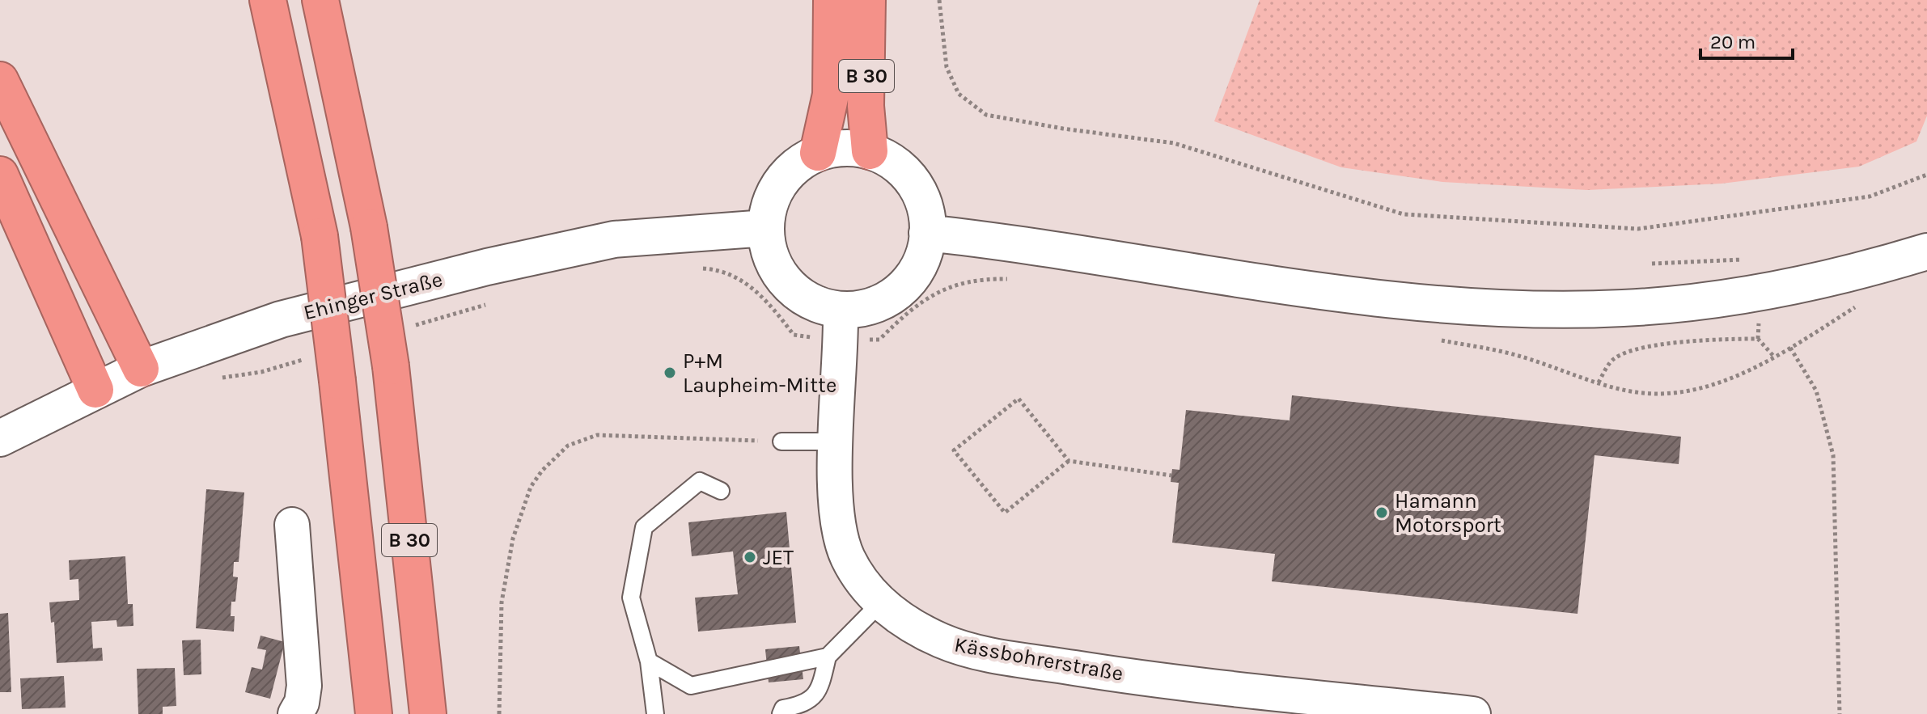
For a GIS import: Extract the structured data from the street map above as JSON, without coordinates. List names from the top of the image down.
{
  "streets": {
    "highway": ["B 30"],
    "main road": ["Ehinger Straße"],
    "street": ["Kässbohrerstraße"]
  },
  "crossings": [
    ["B 30", "Ehinger Straße"],
    ["B 30", "Kässbohrerstraße"],
    ["Ehinger Straße", "Kässbohrerstraße"]
  ],
  "places": ["P+M Laupheim-Mitte", "Hamann Motorsport", "JET"],
  "scale_bar": "20 m"
}
